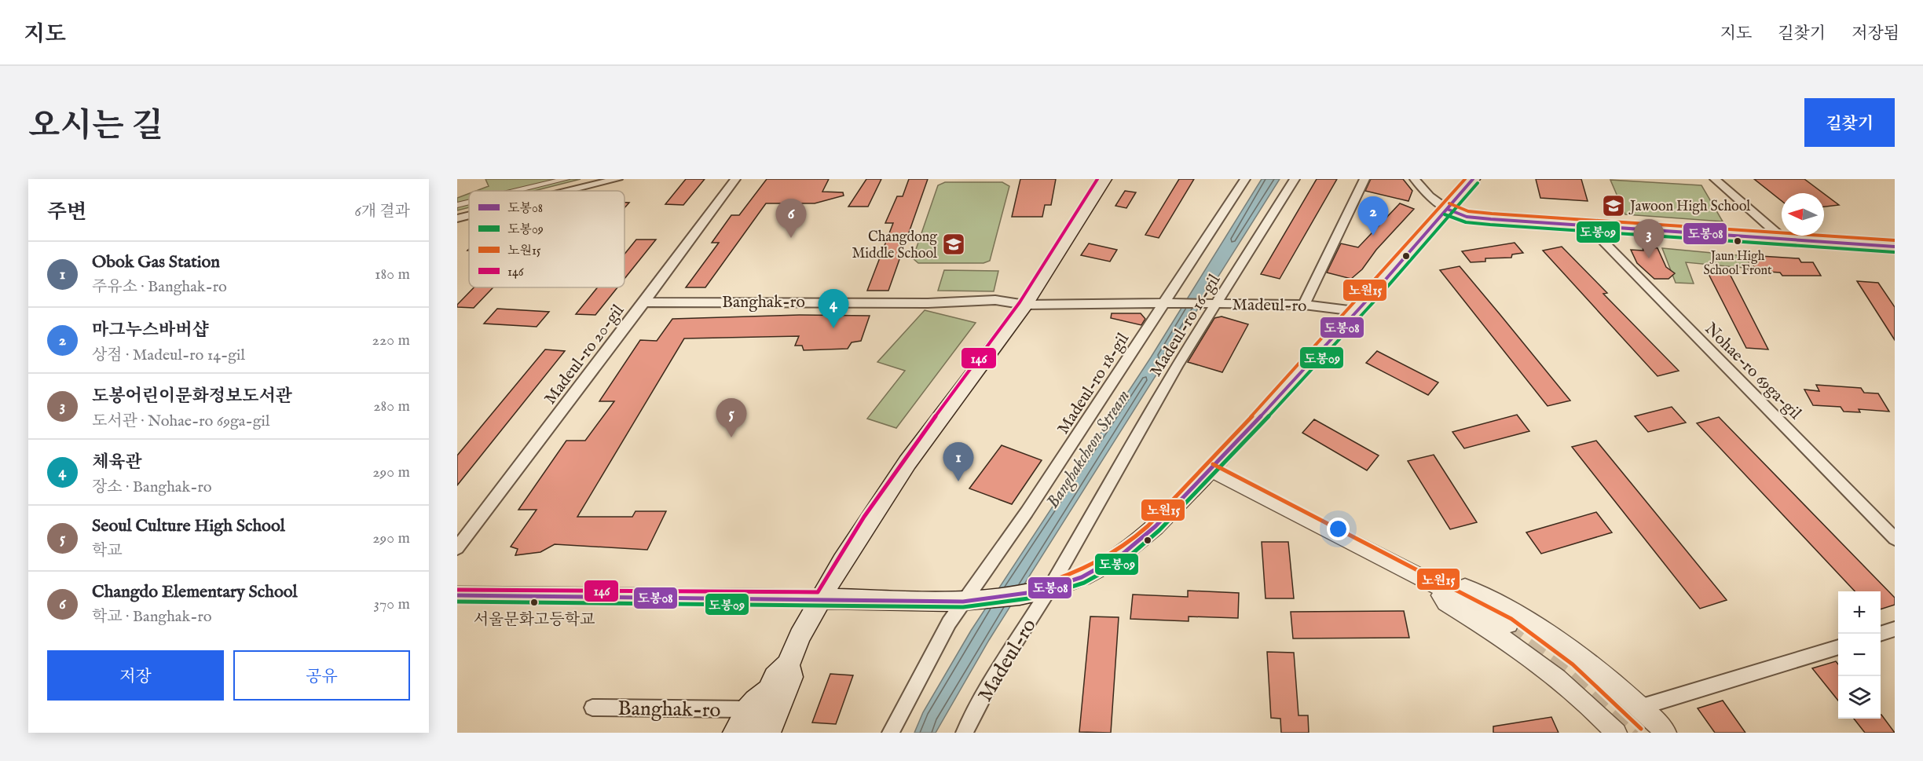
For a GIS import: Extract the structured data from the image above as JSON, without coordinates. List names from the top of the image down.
{
  "streets": {
    "street": [
      "Banghak-ro",
      "Madeul-ro",
      "Madeul-ro 16-gil",
      "Madeul-ro 20-gil",
      "Nohae-ro 69ga-gil",
      "Madeul-ro 18-gil"
    ]
  },
  "crossings": [
    ["Banghak-ro", "Madeul-ro"],
    ["Banghak-ro", "Madeul-ro 20-gil"],
    ["Banghak-ro", "Madeul-ro 18-gil"],
    ["Madeul-ro", "Madeul-ro 16-gil"],
    ["Madeul-ro", "Madeul-ro 18-gil"]
  ],
  "water": ["Banghakcheon Stream"],
  "places": {
    "school or university": ["Jawoon High School", "Changdong Middle School"],
    "other": ["Jaun High School Front", "서울문화고등학교"]
  },
  "lines": [
    "transit line 도봉08",
    "transit line 노원15",
    "transit line 146",
    "transit line 도봉09"
  ],
  "legend": [
    "도봉08",
    "도봉09",
    "노원15",
    "146"
  ],
  "north": "left",
  "page": {
    "header": "지도",
    "nav": ["지도", "길찾기", "저장됨"],
    "title": "오시는 길",
    "buttons": [
      "길찾기",
      ["저장", "공유"]
    ],
    "heading": ["주변", "6개 결과"],
    "pins": [
      "2",
      "6",
      "3",
      "4",
      "5",
      "1"
    ],
    "list": [
      {
        "mark": "1",
        "name": "Obok Gas Station",
        "note": "주유소 · Banghak-ro",
        "value": "180 m"
      },
      {
        "mark": "2",
        "name": "마그누스바버샵",
        "note": "상점 · Madeul-ro 14-gil",
        "value": "220 m"
      },
      {
        "mark": "3",
        "name": "도봉어린이문화정보도서관",
        "note": "도서관 · Nohae-ro 69ga-gil",
        "value": "280 m"
      },
      {
        "mark": "4",
        "name": "체육관",
        "note": "장소 · Banghak-ro",
        "value": "290 m"
      },
      {
        "mark": "5",
        "name": "Seoul Culture High School",
        "note": "학교",
        "value": "290 m"
      },
      {
        "mark": "6",
        "name": "Changdo Elementary School",
        "note": "학교 · Banghak-ro",
        "value": "370 m"
      }
    ],
    "map_buttons": ["+", "−"]
  }
}
